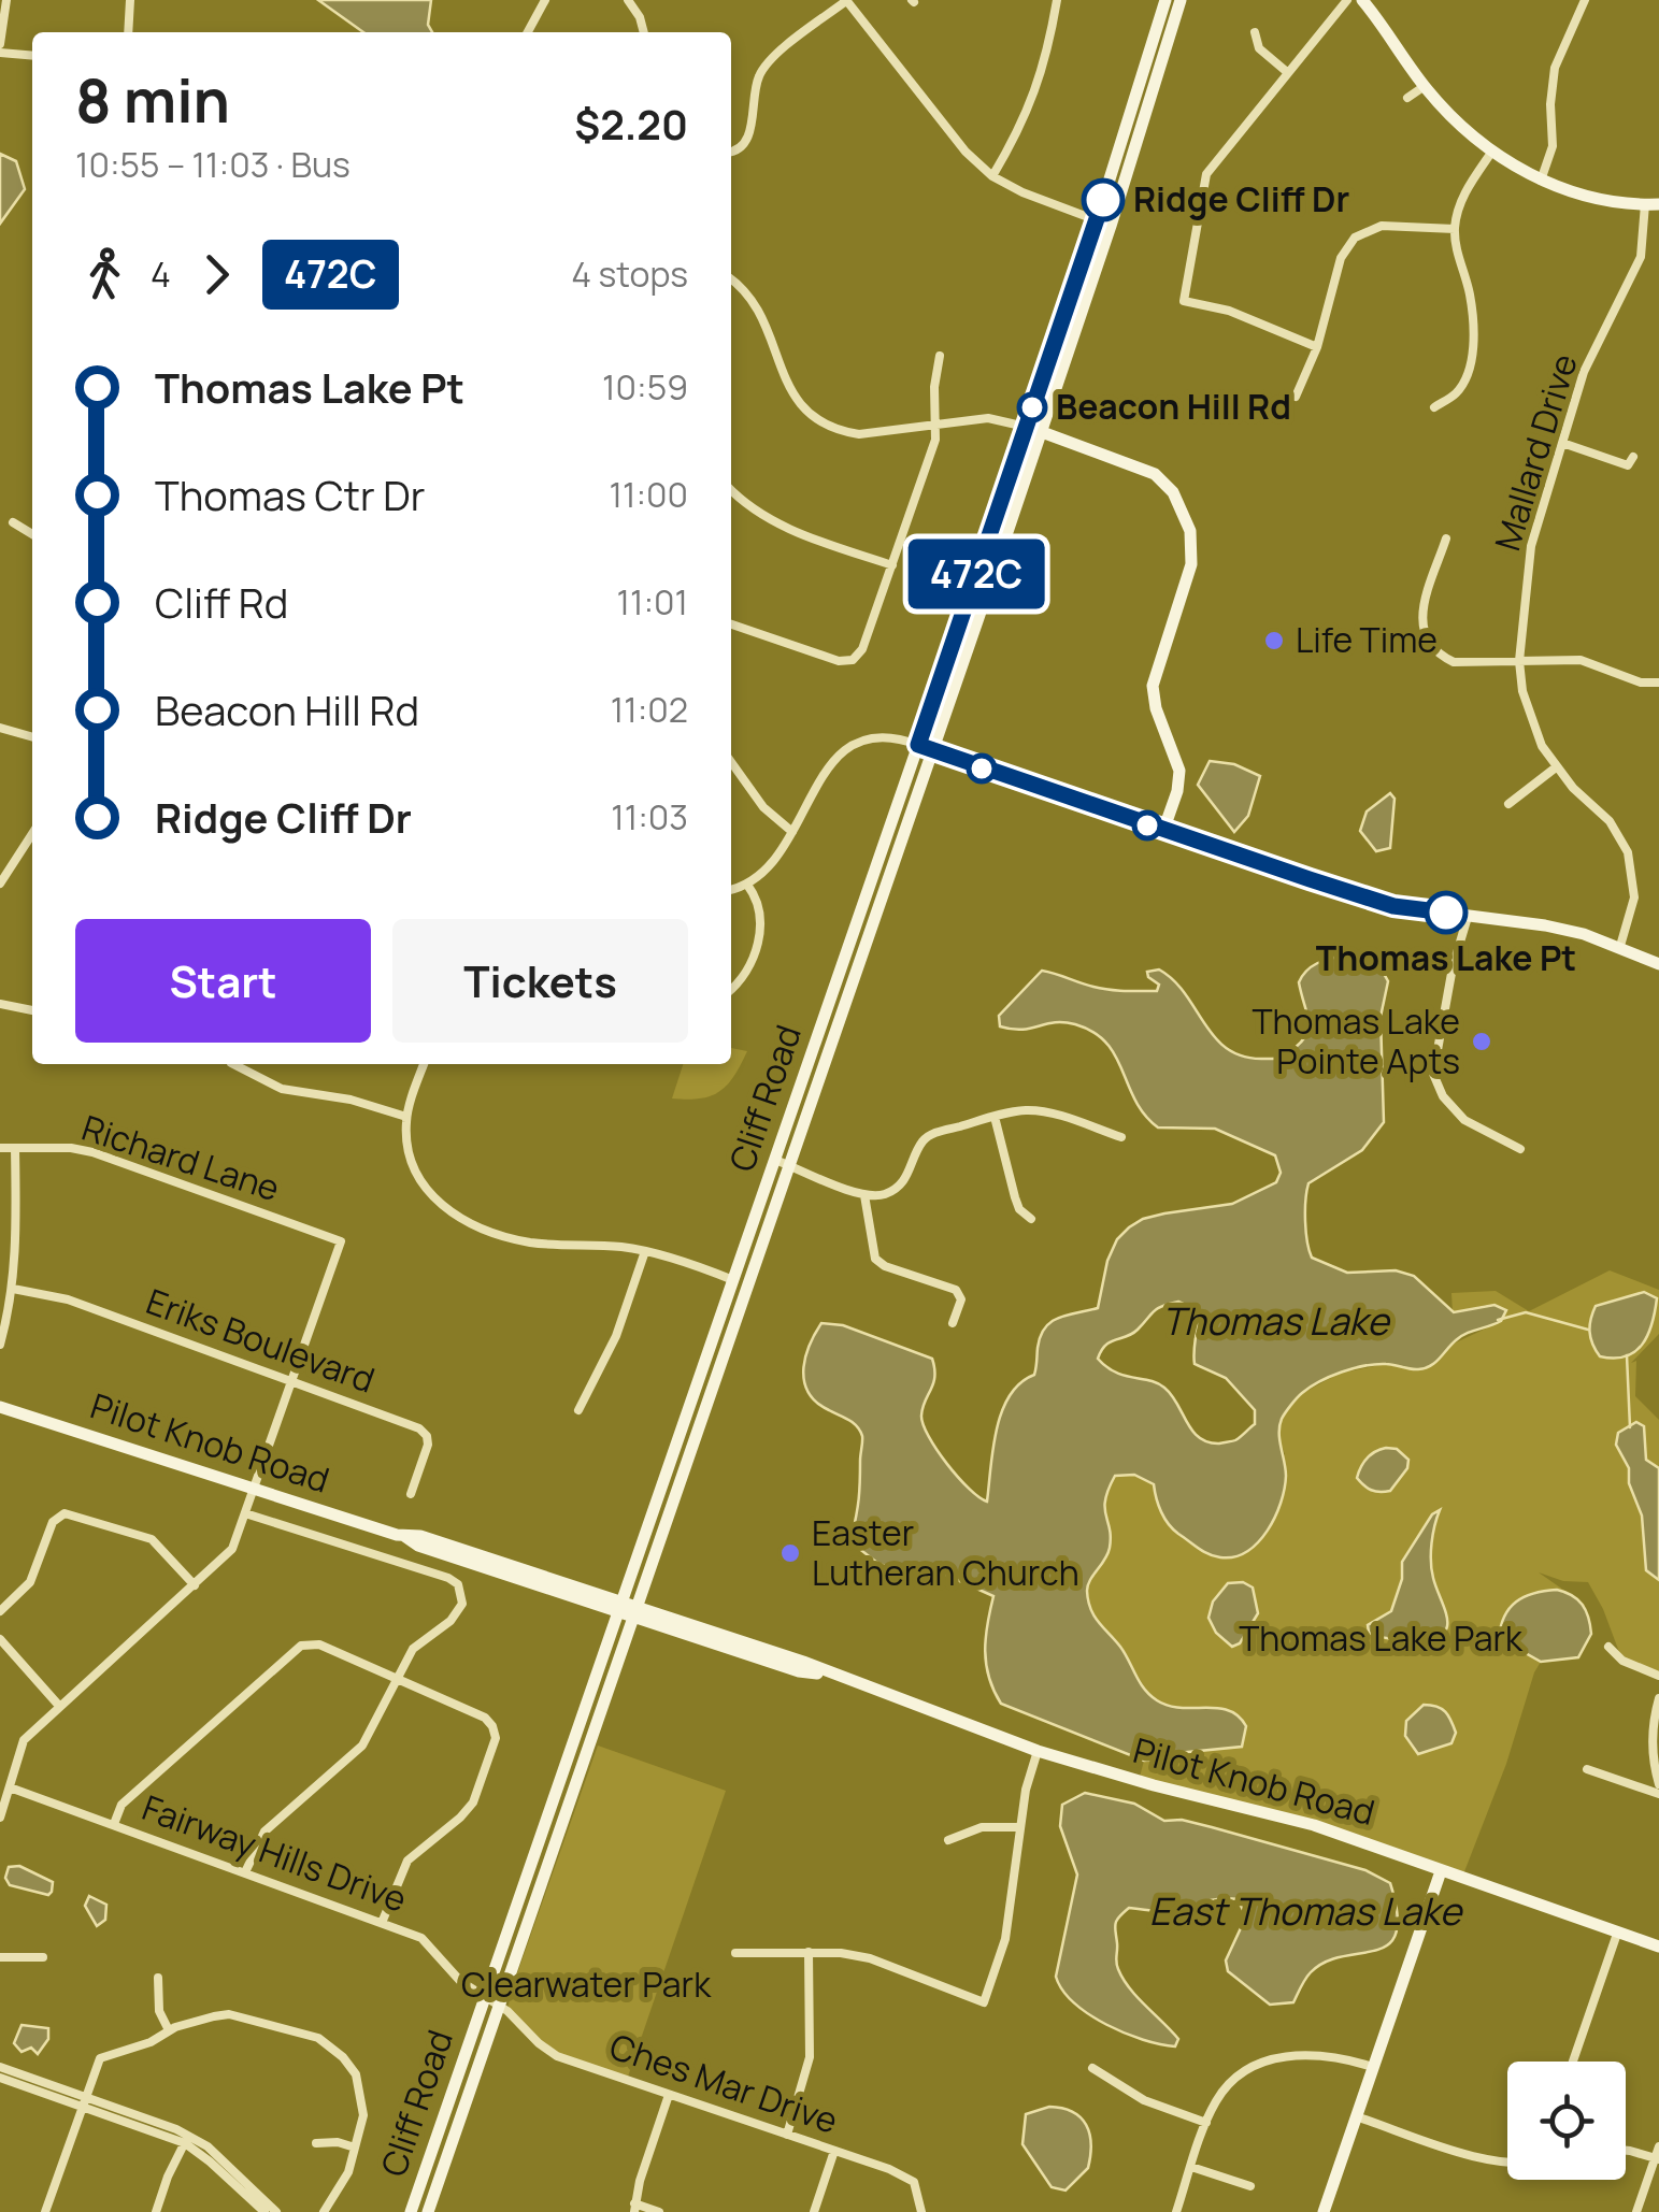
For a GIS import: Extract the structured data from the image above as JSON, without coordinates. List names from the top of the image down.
{
  "streets": {
    "main road": ["Cliff Road", "Pilot Knob Road"],
    "street": [
      "Mallard Drive",
      "Richard Lane",
      "Eriks Boulevard",
      "Fairway Hills Drive",
      "Ches Mar Drive"
    ]
  },
  "crossings": [
    ["Cliff Road", "Pilot Knob Road"],
    ["Cliff Road", "Fairway Hills Drive"],
    ["Cliff Road", "Ches Mar Drive"],
    ["Richard Lane", "Eriks Boulevard"],
    ["Fairway Hills Drive", "Ches Mar Drive"]
  ],
  "water": ["Thomas Lake", "East Thomas Lake"],
  "parks": ["Thomas Lake Park", "Clearwater Park"],
  "places": [
    "Ridge Cliff Dr",
    "Beacon Hill Rd",
    "Life Time",
    "Thomas Lake Pt",
    "Thomas Lake Pointe Apts",
    "Easter Lutheran Church"
  ],
  "lines": ["bus line 472C"],
  "page": {
    "on_map": "472C",
    "heading": ["8 min", "10:55 – 11:03 · Bus", "$2.20"],
    "legs": ["4", "472C", "4 stops"],
    "list": [
      {
        "name": "Thomas Lake Pt",
        "value": "10:59"
      },
      {
        "name": "Thomas Ctr Dr",
        "value": "11:00"
      },
      {
        "name": "Cliff Rd",
        "value": "11:01"
      },
      {
        "name": "Beacon Hill Rd",
        "value": "11:02"
      },
      {
        "name": "Ridge Cliff Dr",
        "value": "11:03"
      }
    ],
    "buttons": ["Start", "Tickets"]
  }
}
